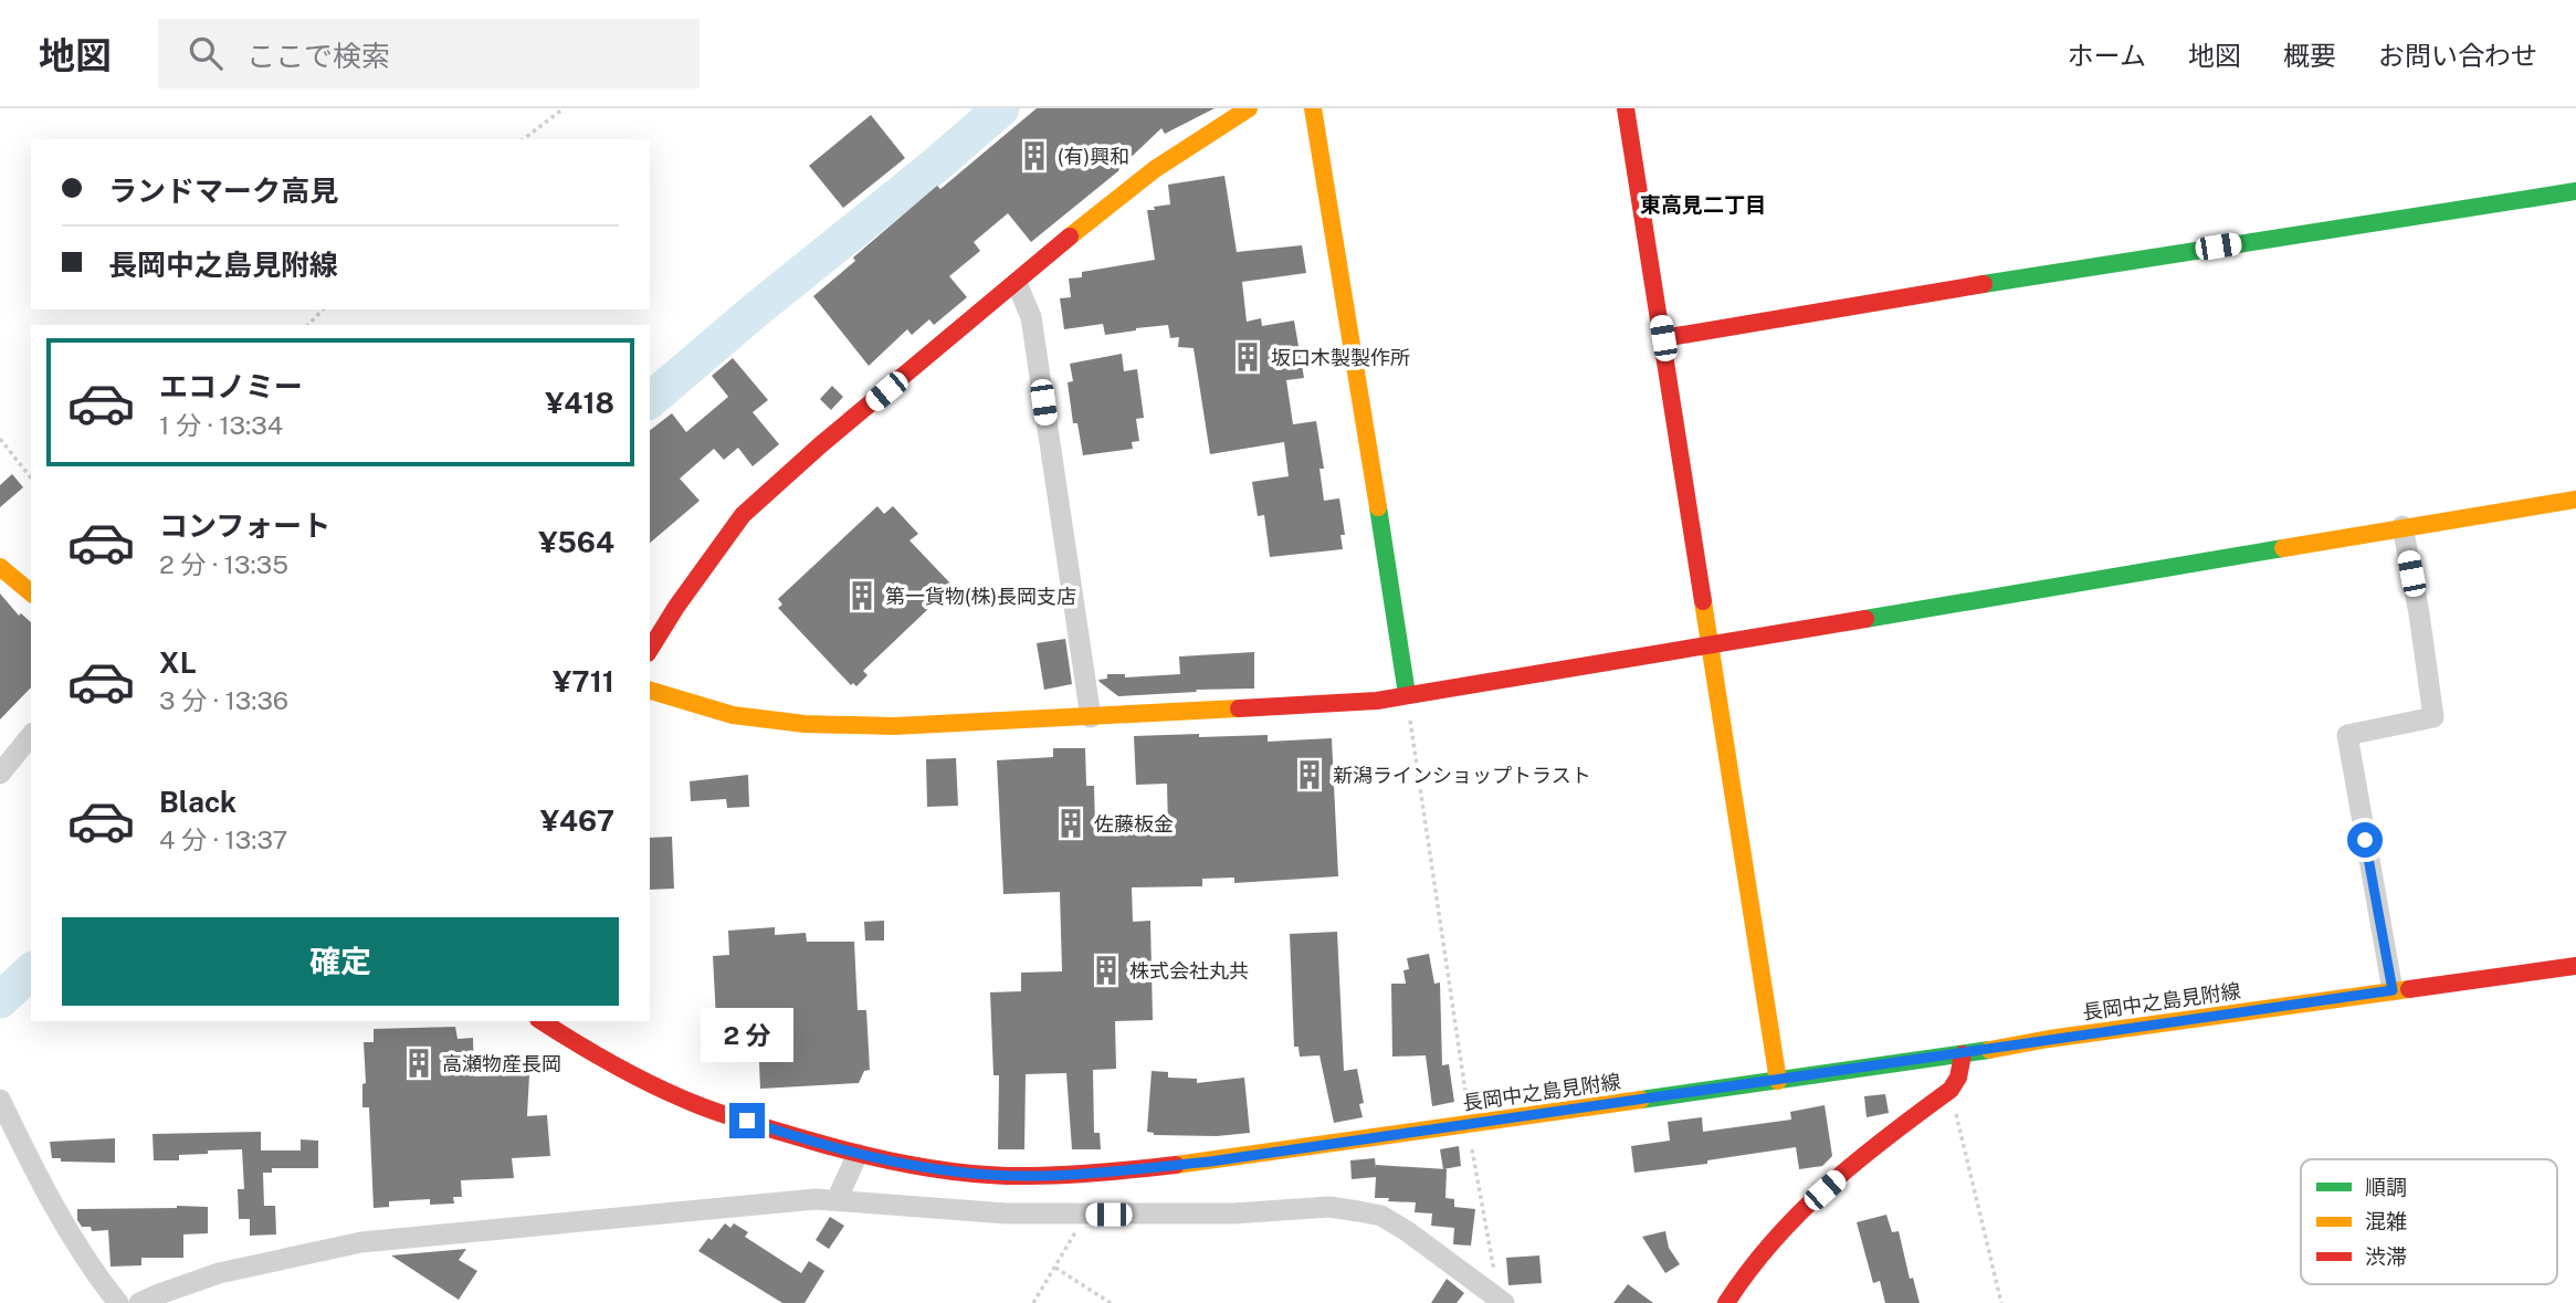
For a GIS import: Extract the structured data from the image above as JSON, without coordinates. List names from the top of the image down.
{
  "streets": {
    "street": ["長岡中之島見附線"]
  },
  "districts": ["東高見二丁目"],
  "places": {
    "building": [
      "(有)興和",
      "坂口木製製作所",
      "第一貨物(株)長岡支店",
      "新潟ラインショップトラスト",
      "佐藤板金",
      "株式会社丸共",
      "高瀬物産長岡"
    ]
  },
  "legend": ["順調", "混雑", "渋滞"],
  "page": {
    "header": "地図",
    "search": "ここで検索",
    "nav": [
      "ホーム",
      "地図",
      "概要",
      "お問い合わせ"
    ],
    "banner": ["ランドマーク高見", "長岡中之島見附線"],
    "list": [
      {
        "name": "エコノミー",
        "note": "1 分 · 13:34",
        "value": "¥418"
      },
      {
        "name": "コンフォート",
        "note": "2 分 · 13:35",
        "value": "¥564"
      },
      {
        "name": "XL",
        "note": "3 分 · 13:36",
        "value": "¥711"
      },
      {
        "name": "Black",
        "note": "4 分 · 13:37",
        "value": "¥467"
      }
    ],
    "buttons": "確定",
    "bubble": "2 分"
  }
}
